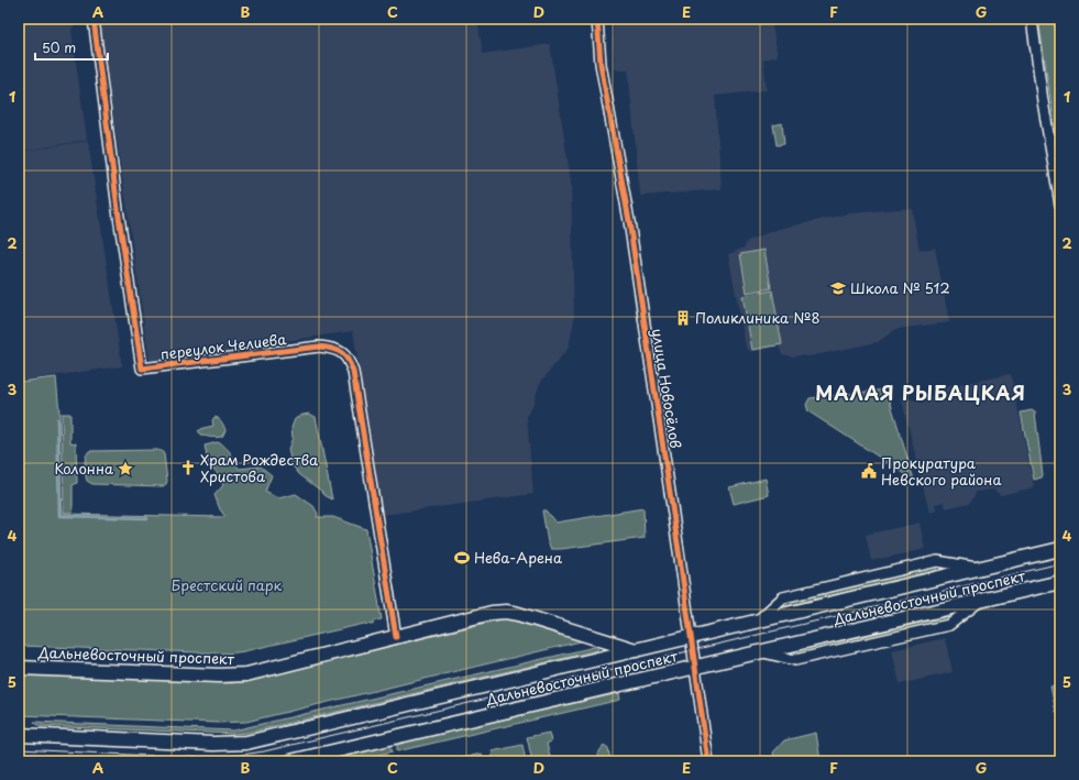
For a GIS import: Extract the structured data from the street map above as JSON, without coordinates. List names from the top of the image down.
{
  "streets": {
    "main road": ["Дальневосточный проспект"],
    "street": ["переулок Челиева", "улица Новосёлов"]
  },
  "crossings": [
    ["переулок Челиева", "Дальневосточный проспект"],
    ["улица Новосёлов", "Дальневосточный проспект"]
  ],
  "districts": ["МАЛАЯ РЫБАЦКАЯ"],
  "parks": ["Брестский парк"],
  "places": {
    "school or university": ["Школа № 512"],
    "building": ["Поликлиника №8"],
    "church": ["Храм Рождества Христова"],
    "place": ["Колонна"],
    "public building": ["Прокуратура Невского района"],
    "sports": ["Нева-Арена"]
  },
  "scale_bar": "50 m",
  "grid": {
    "columns": [
      "A",
      "B",
      "C",
      "D",
      "E",
      "F",
      "G"
    ],
    "rows": [
      "1",
      "2",
      "3",
      "4",
      "5"
    ]
  }
}
